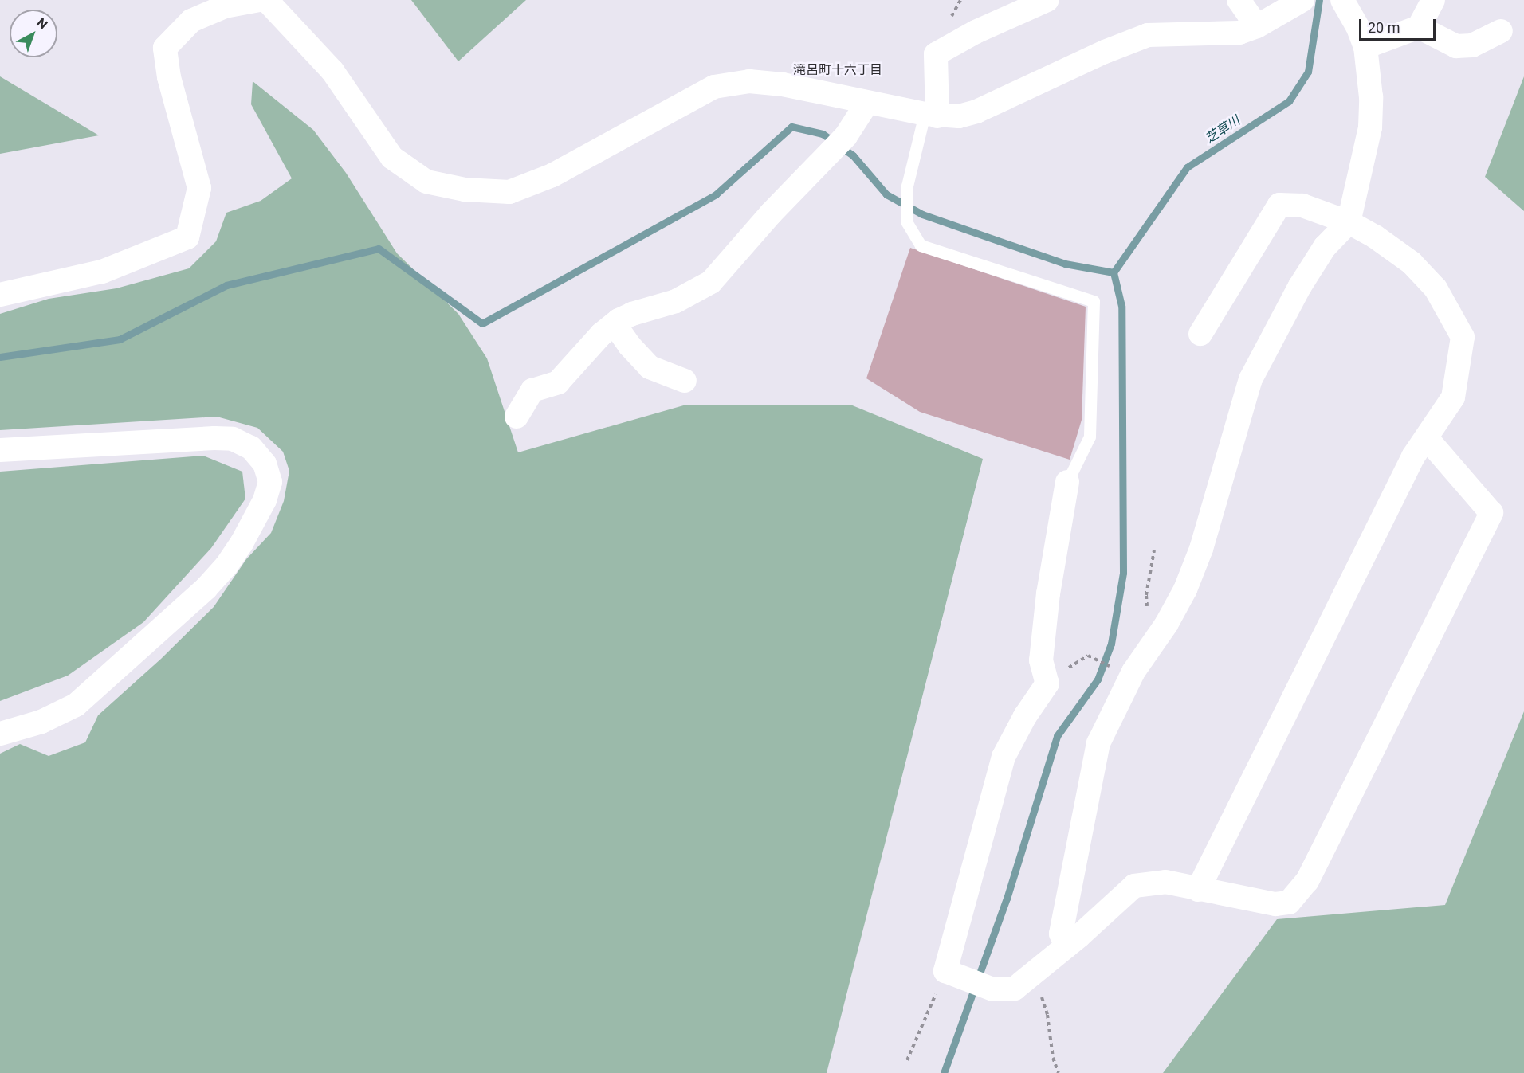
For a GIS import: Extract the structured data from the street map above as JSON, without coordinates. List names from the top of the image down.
{
  "districts": ["滝呂町十六丁目"],
  "water": ["芝草川"],
  "scale_bar": "20 m",
  "north": "top right"
}
